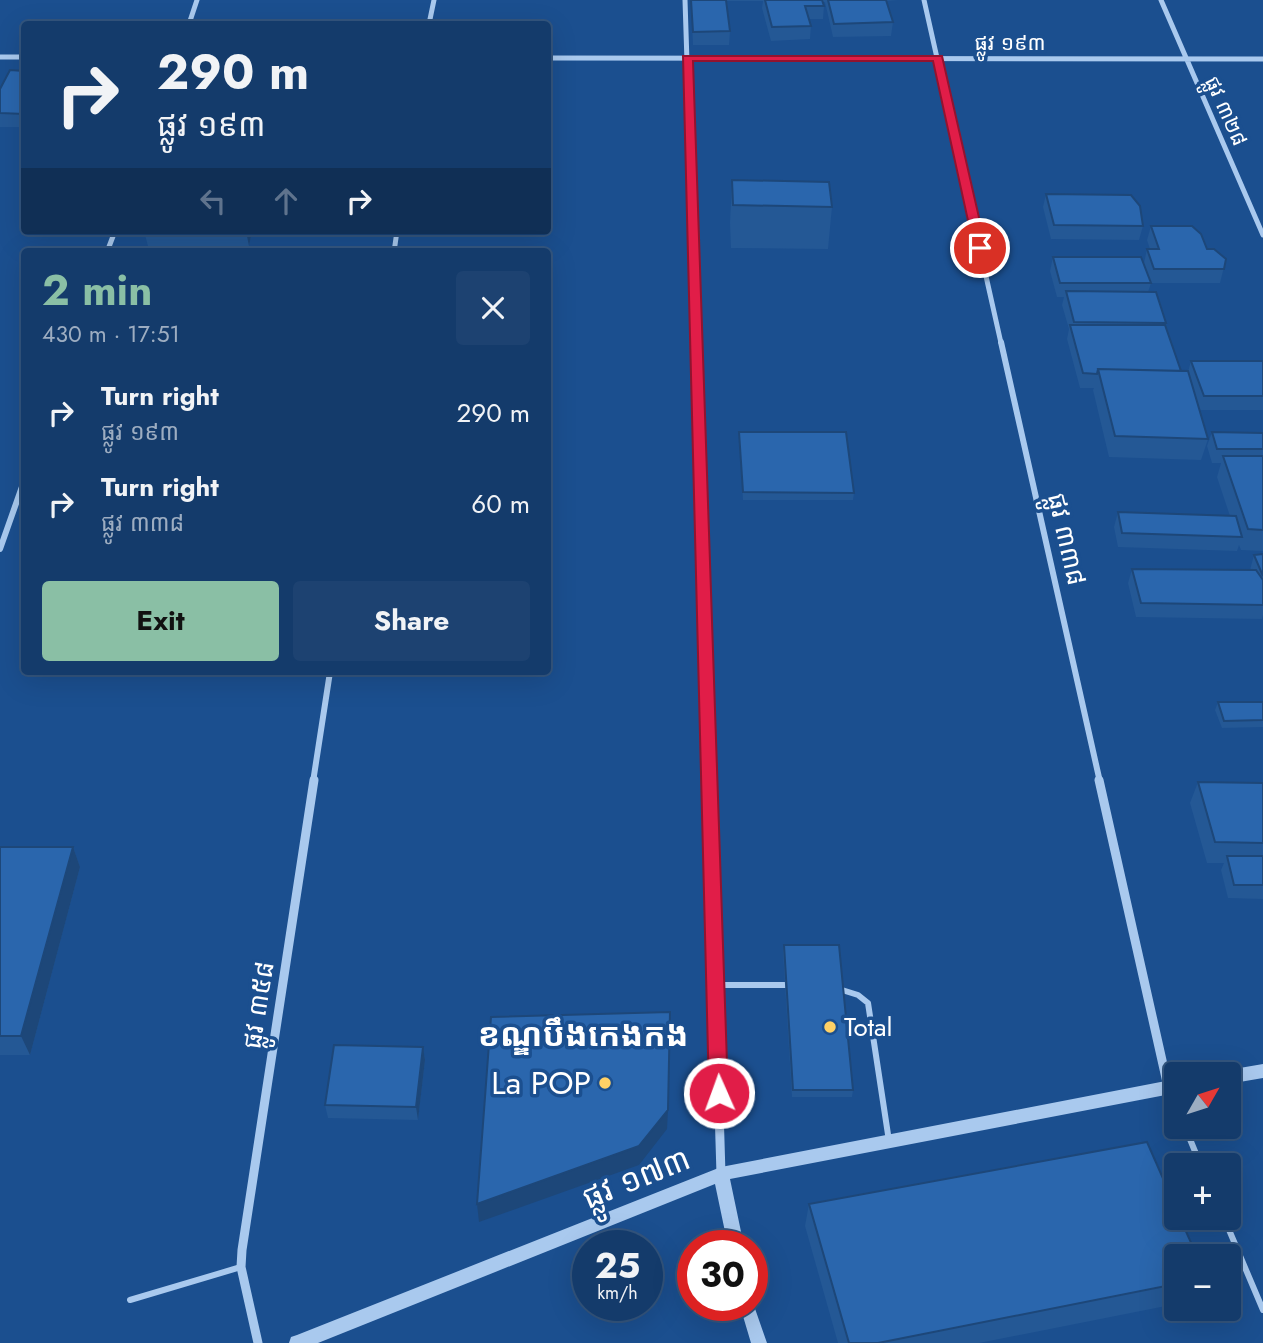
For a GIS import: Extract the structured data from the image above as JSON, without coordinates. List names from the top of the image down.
{
  "streets": {
    "street": [
      "ផ្លូវ ១៩៣",
      "ផ្លូវ ៣២៨",
      "ផ្លូវ ៣៣៨",
      "ផ្លូវ ៣៥៨",
      "ផ្លូវ ១៧៣"
    ]
  },
  "crossings": [
    ["ផ្លូវ ១៩៣", "ផ្លូវ ៣២៨"],
    ["ផ្លូវ ១៩៣", "ផ្លូវ ៣៣៨"]
  ],
  "districts": ["ខណ្ឌបឹងកេងកង"],
  "places": ["Total", "La POP"],
  "north": "top right",
  "page": {
    "turn": ["290 m", "ផ្លូវ ១៩៣"],
    "heading": ["2 min", "430 m · 17:51"],
    "list": [
      {
        "name": "Turn right",
        "note": "ផ្លូវ ១៩៣",
        "value": "290 m"
      },
      {
        "name": "Turn right",
        "note": "ផ្លូវ ៣៣៨",
        "value": "60 m"
      }
    ],
    "buttons": ["Exit", "Share"],
    "map_buttons": ["+", "−"],
    "speed": "25 km/h",
    "limit": "30"
  }
}
